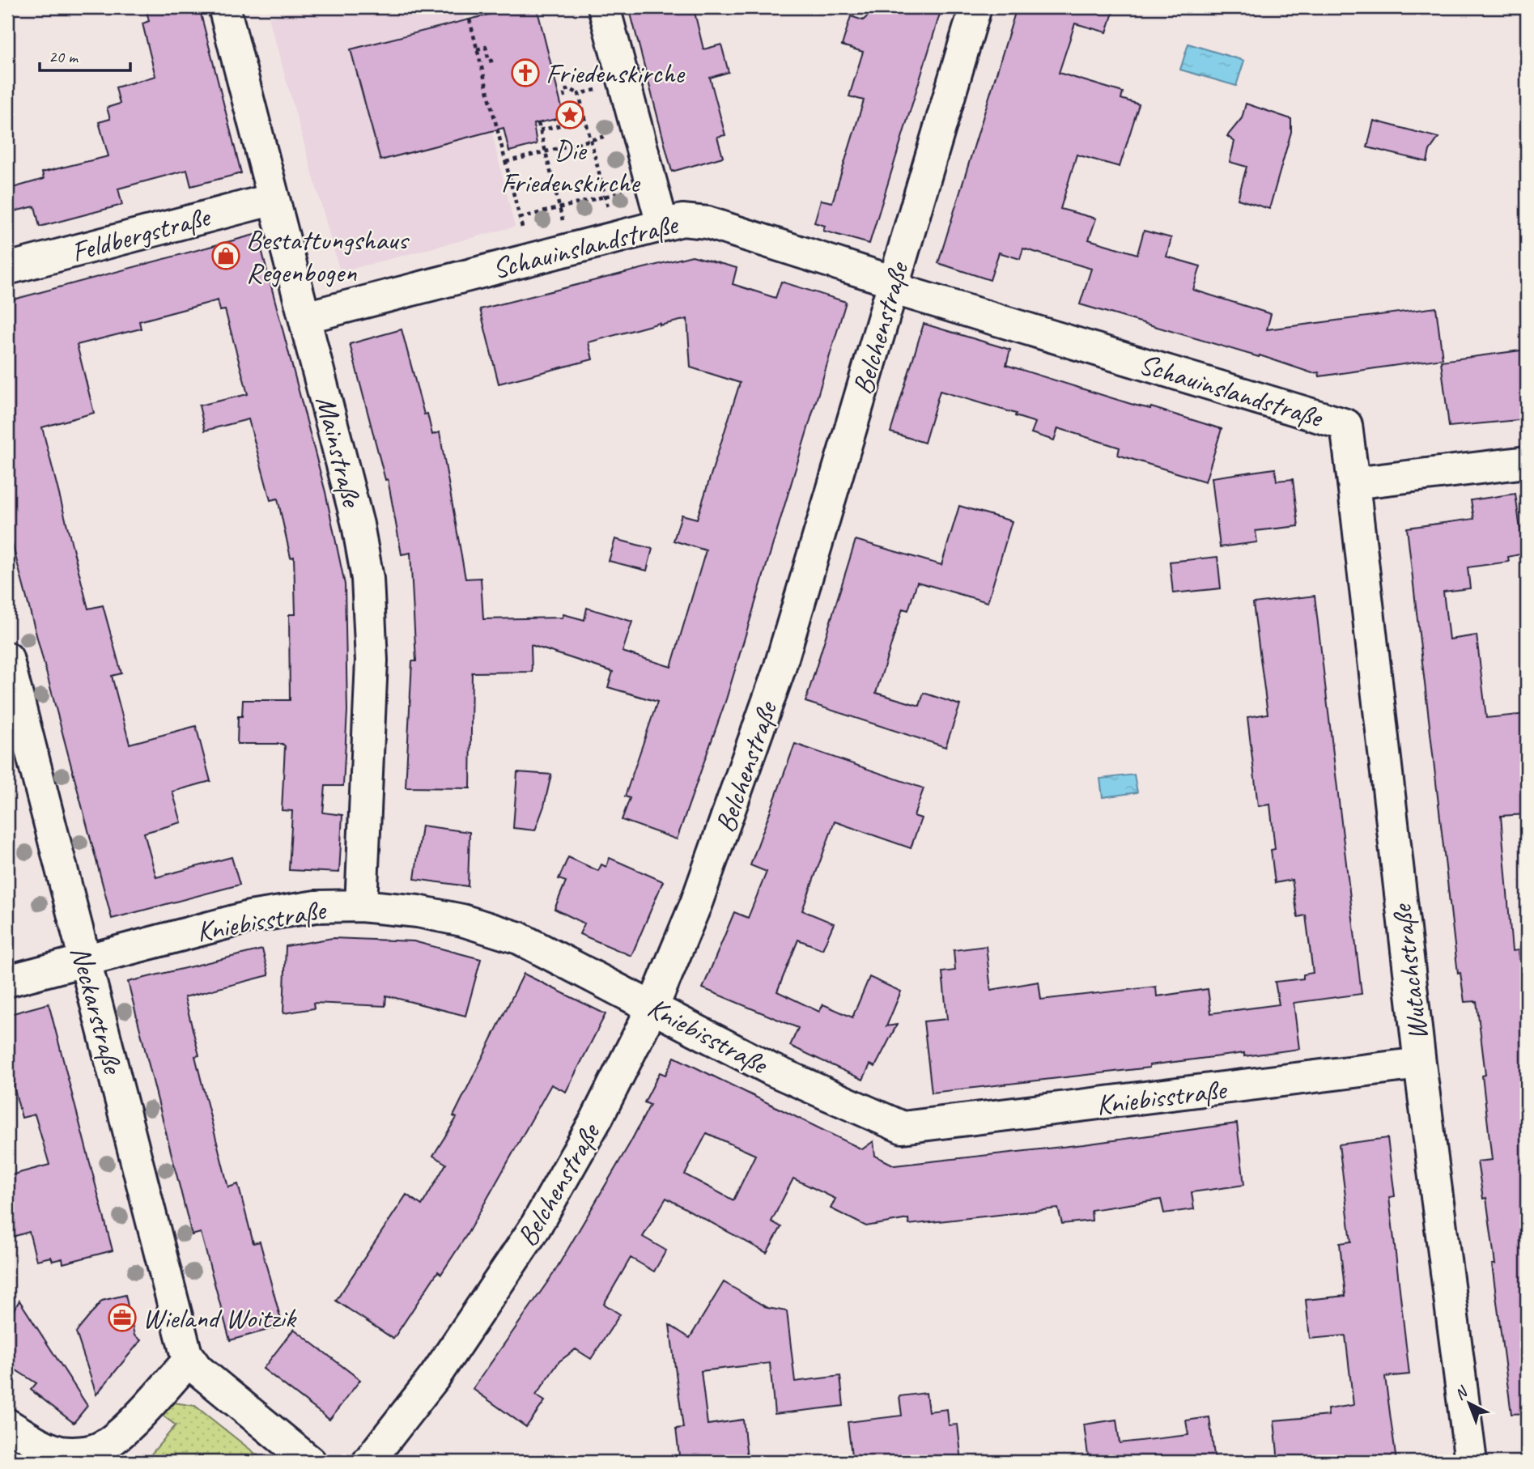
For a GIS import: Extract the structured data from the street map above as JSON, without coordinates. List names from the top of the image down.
{
  "streets": {
    "street": [
      "Feldbergstraße",
      "Schauinslandstraße",
      "Belchenstraße",
      "Mainstraße",
      "Kniebisstraße",
      "Wutachstraße",
      "Neckarstraße"
    ]
  },
  "crossings": [
    ["Feldbergstraße", "Mainstraße"],
    ["Schauinslandstraße", "Belchenstraße"],
    ["Schauinslandstraße", "Mainstraße"],
    ["Schauinslandstraße", "Wutachstraße"],
    ["Belchenstraße", "Kniebisstraße"],
    ["Mainstraße", "Kniebisstraße"],
    ["Kniebisstraße", "Wutachstraße"],
    ["Kniebisstraße", "Neckarstraße"]
  ],
  "places": {
    "church": ["Friedenskirche"],
    "place": ["Die Friedenskirche"],
    "shop": ["Bestattungshaus Regenbogen"],
    "office": ["Wieland Woitzik"]
  },
  "scale_bar": "20 m",
  "north": "top left"
}
